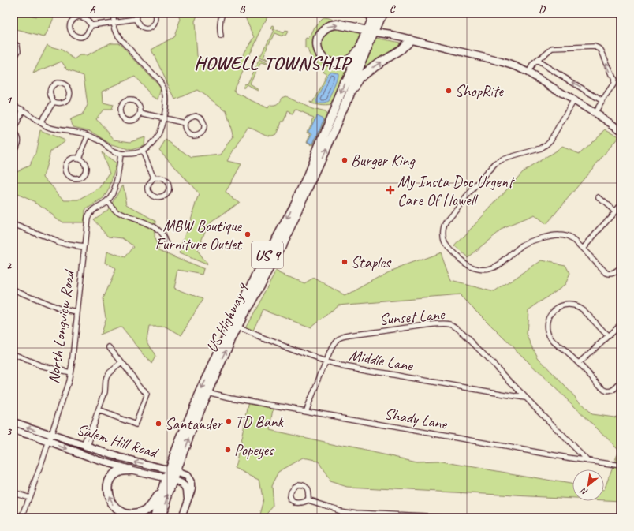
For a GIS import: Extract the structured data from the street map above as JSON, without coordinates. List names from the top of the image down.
{
  "streets": {
    "highway": ["US 9", "US Highway 9"],
    "street": [
      "Sunset Lane",
      "North Longview Road",
      "Middle Lane",
      "Shady Lane",
      "Salem Hill Road"
    ]
  },
  "crossings": [
    ["Sunset Lane", "Middle Lane"],
    ["Sunset Lane", "Shady Lane"],
    ["US Highway 9", "Middle Lane"],
    ["US Highway 9", "Shady Lane"],
    ["US Highway 9", "Salem Hill Road"],
    ["North Longview Road", "Salem Hill Road"]
  ],
  "districts": ["HOWELL TOWNSHIP"],
  "places": {
    "other": [
      "ShopRite",
      "Burger King",
      "MBW Boutique Furniture Outlet",
      "Staples",
      "TD Bank",
      "Santander",
      "Popeyes"
    ],
    "health": ["My Insta Doc Urgent Care Of Howell"]
  },
  "north": "bottom left",
  "grid": {
    "columns": [
      "A",
      "B",
      "C",
      "D"
    ],
    "rows": ["1", "2", "3"]
  }
}
